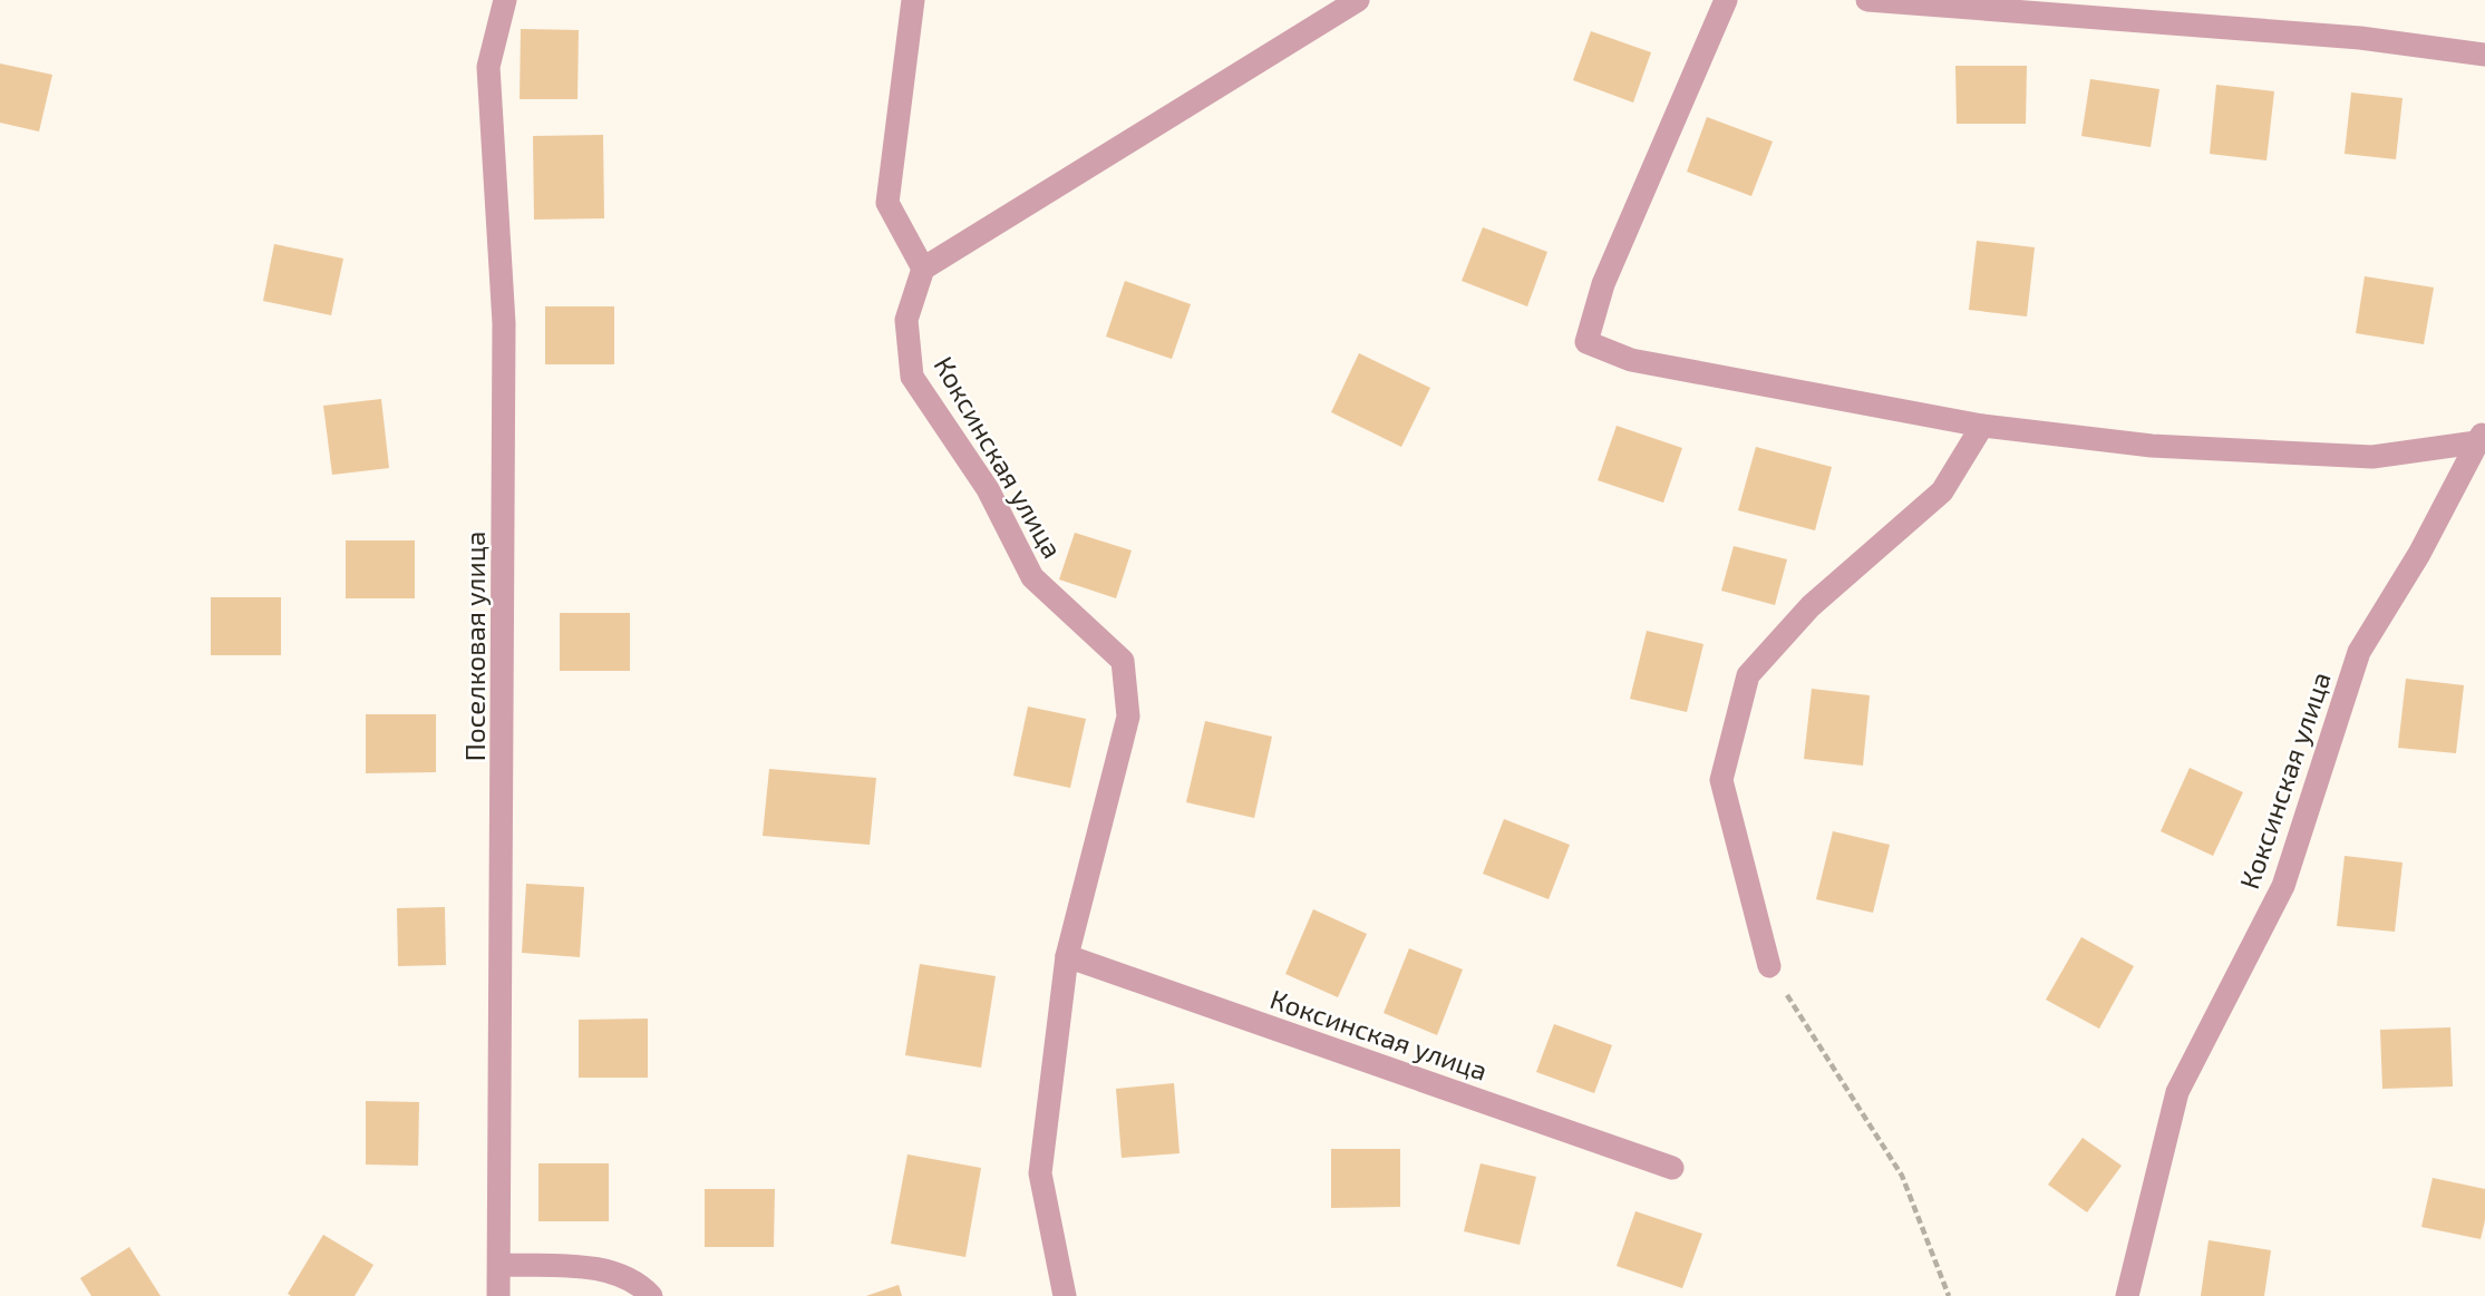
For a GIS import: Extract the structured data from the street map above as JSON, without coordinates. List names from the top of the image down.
{
  "streets": {
    "street": ["Коксинская улица", "Поселковая улица"]
  }
}
